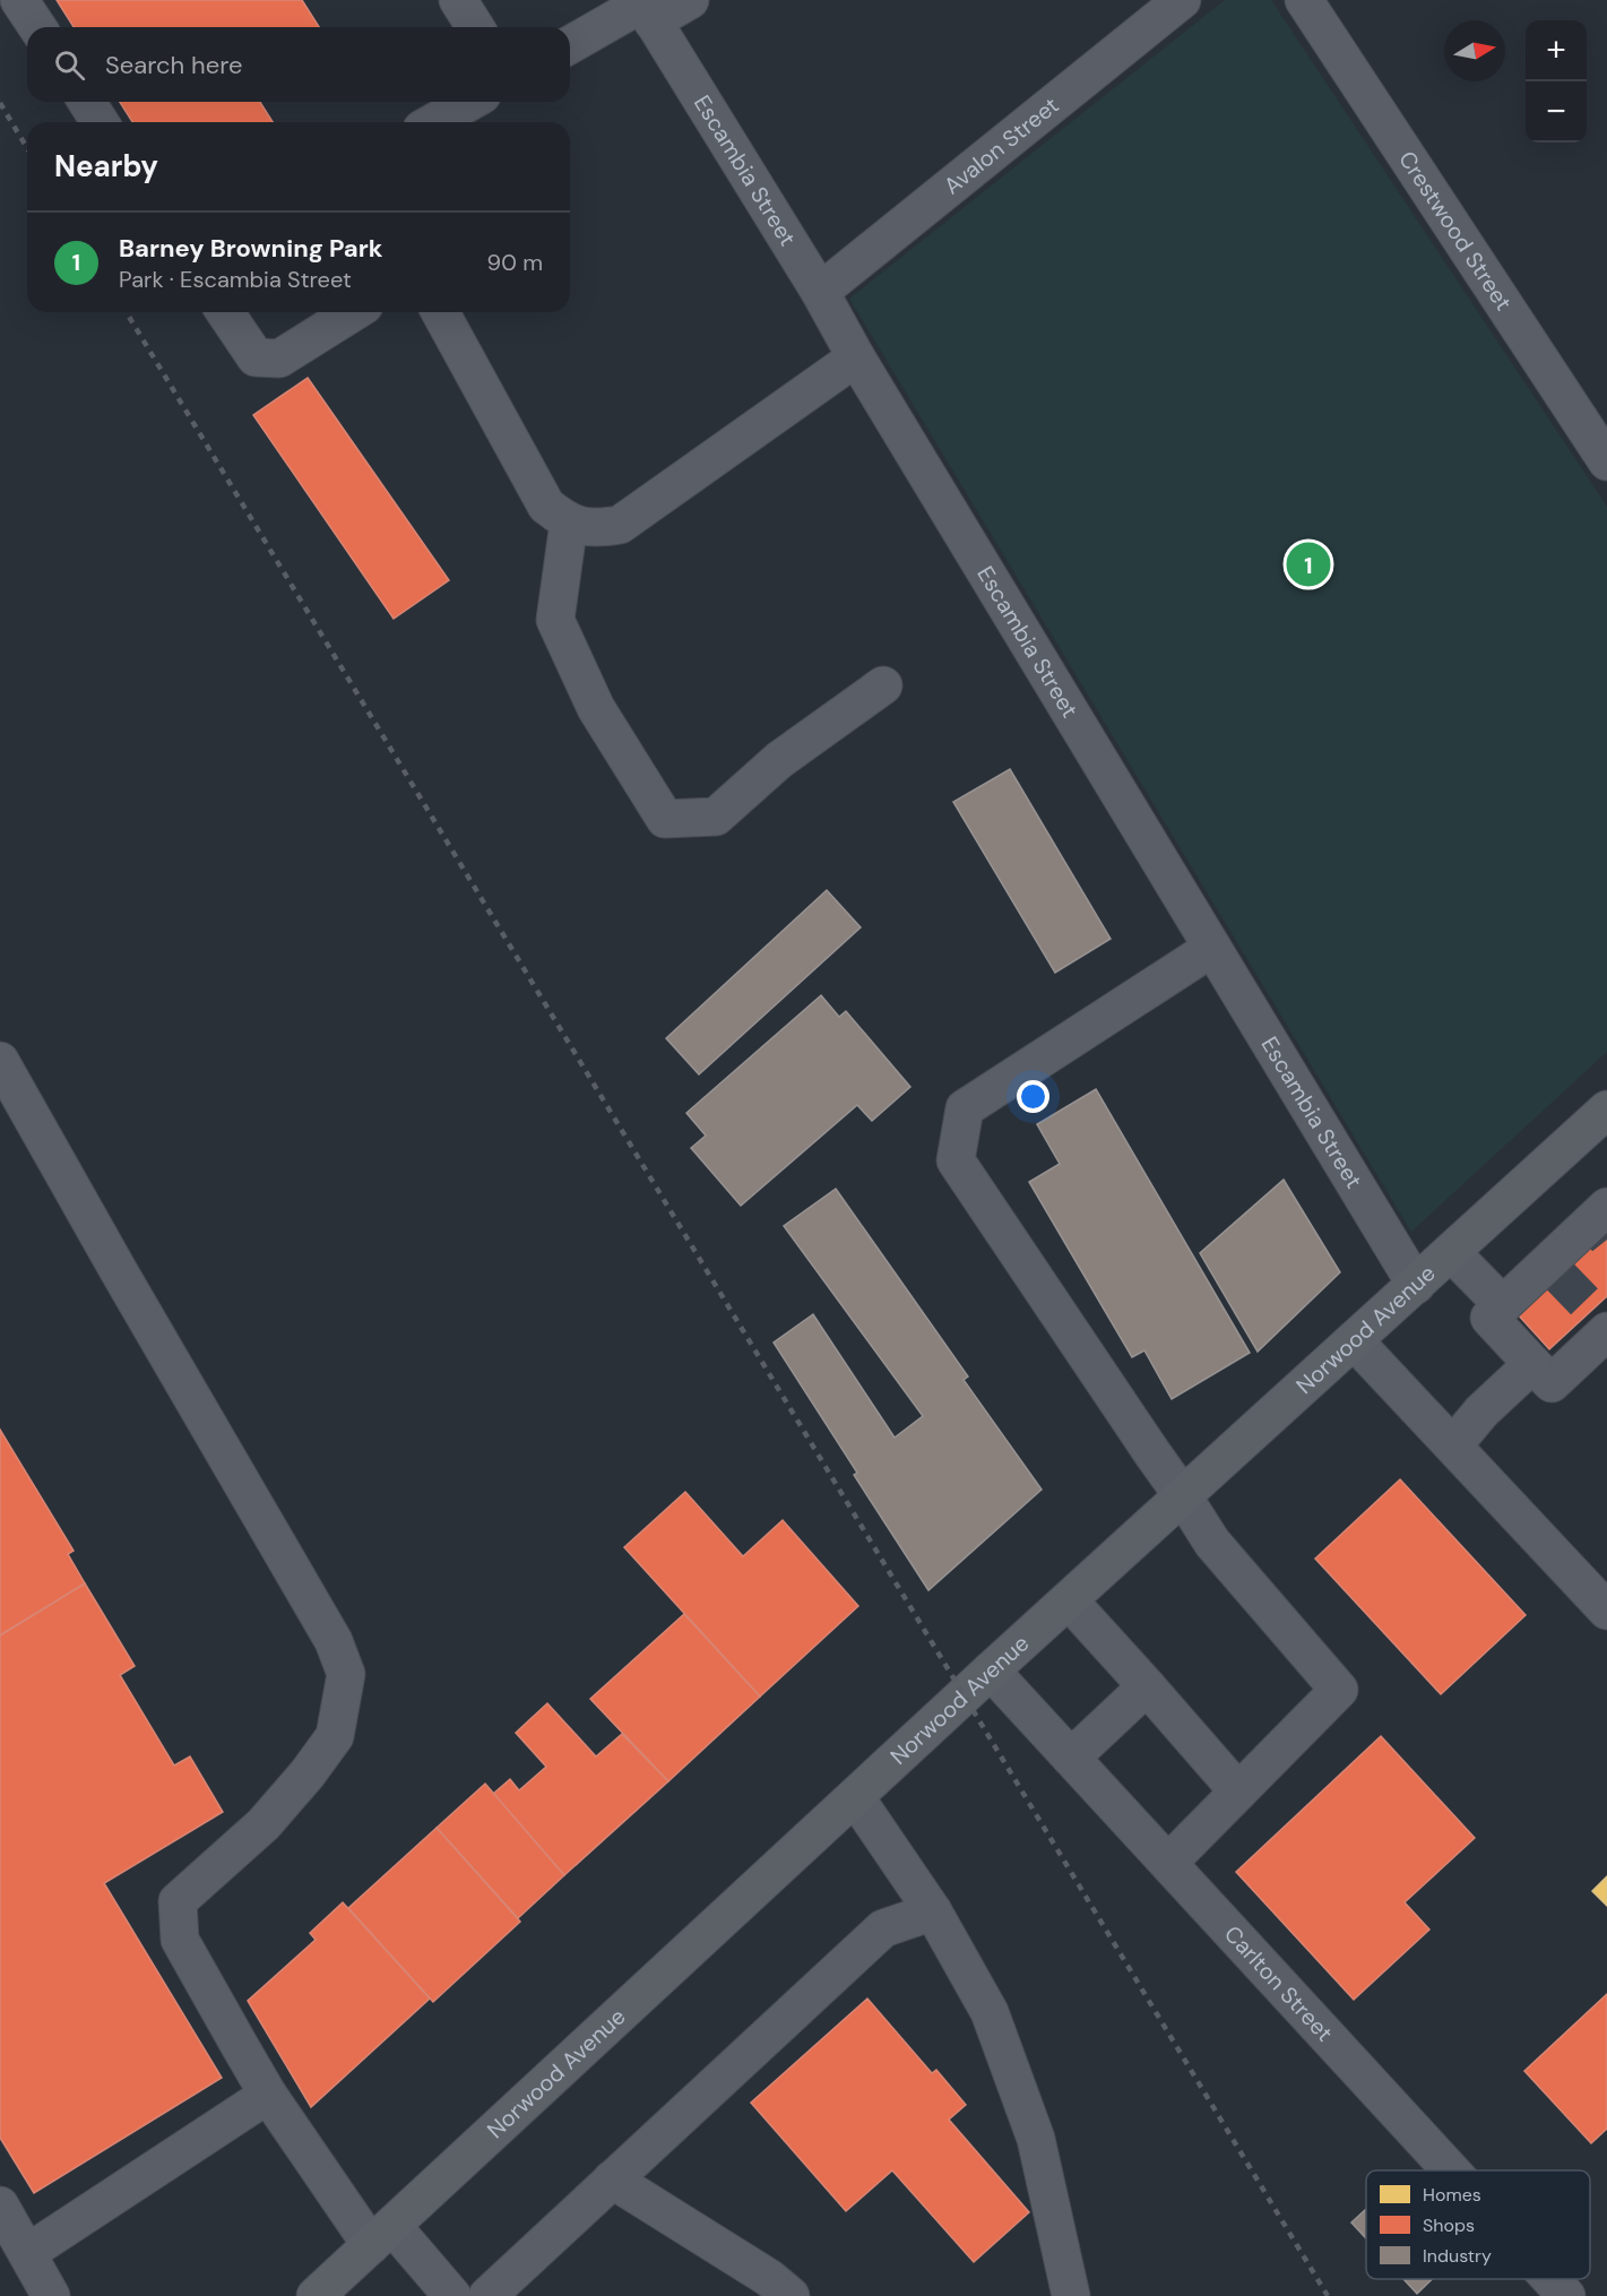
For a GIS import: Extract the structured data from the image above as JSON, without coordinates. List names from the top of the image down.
{
  "streets": {
    "main road": ["Norwood Avenue"],
    "street": [
      "Avalon Street",
      "Escambia Street",
      "Crestwood Street",
      "Carlton Street"
    ]
  },
  "crossings": [
    ["Avalon Street", "Escambia Street"],
    ["Escambia Street", "Norwood Avenue"],
    ["Norwood Avenue", "Carlton Street"]
  ],
  "legend": ["Homes", "Shops", "Industry"],
  "north": "right",
  "page": {
    "map_buttons": ["+", "−"],
    "search": "Search here",
    "heading": "Nearby",
    "list": [
      {
        "mark": "1",
        "name": "Barney Browning Park",
        "note": "Park · Escambia Street",
        "value": "90 m"
      }
    ],
    "pins": "1"
  }
}
